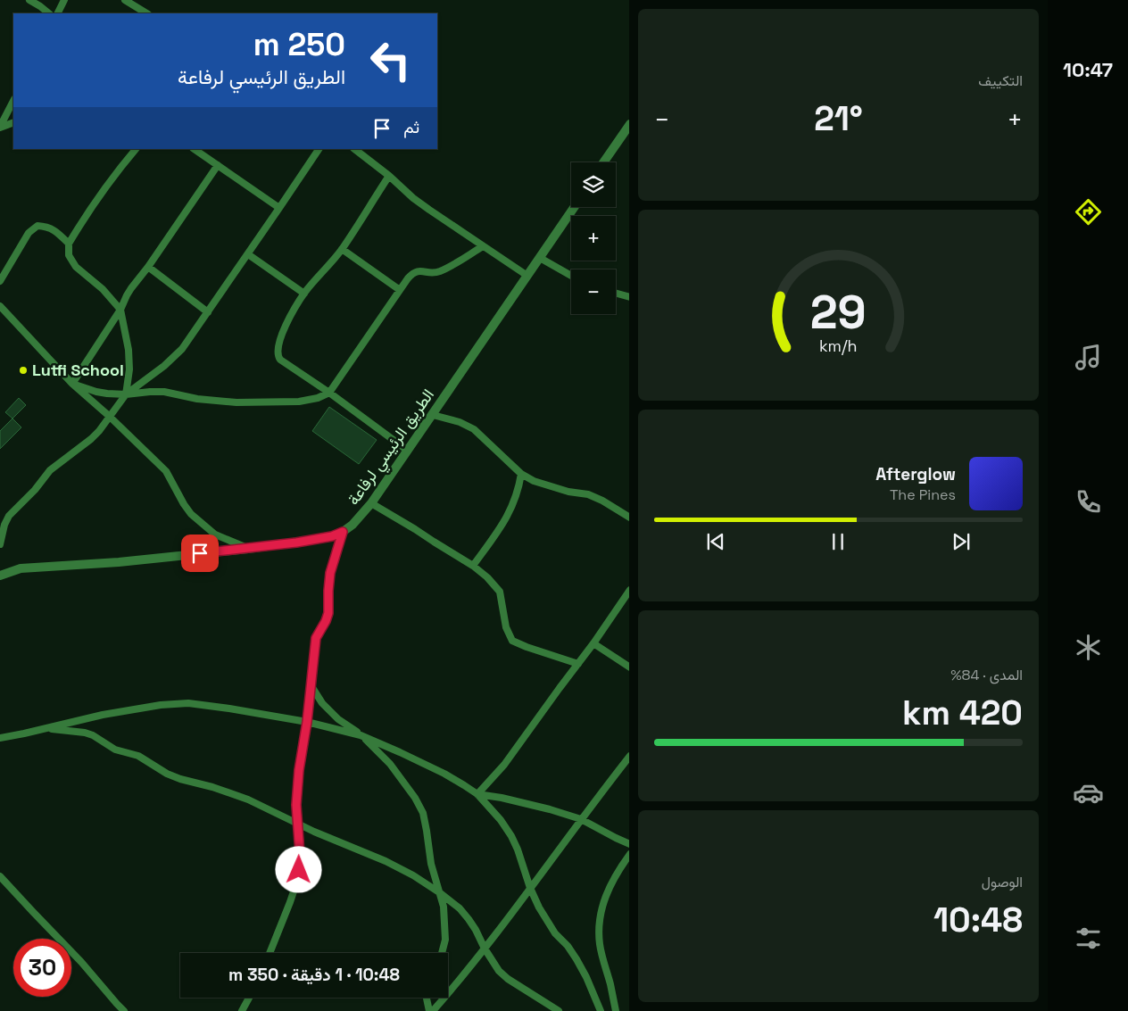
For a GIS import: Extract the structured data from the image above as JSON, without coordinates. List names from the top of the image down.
{
  "streets": {
    "street": ["الطريق الرئيسي لرفاعة"]
  },
  "places": ["Lutfi School"],
  "page": {
    "tabs": "10:47",
    "tile": [
      "التكييف",
      ["المدى · 84%", "420 km"],
      ["الوصول", "10:48"]
    ],
    "turn": ["250 m", "الطريق الرئيسي لرفاعة"],
    "heat": ["−", "21°", "+"],
    "then": "ثم",
    "map_buttons": ["+", "−"],
    "song": ["Afterglow", "The Pines"],
    "limit": "30",
    "trip": "10:48 · 1 دقيقة · 350 m",
    "gauge": ["29", "km/h"]
  }
}
